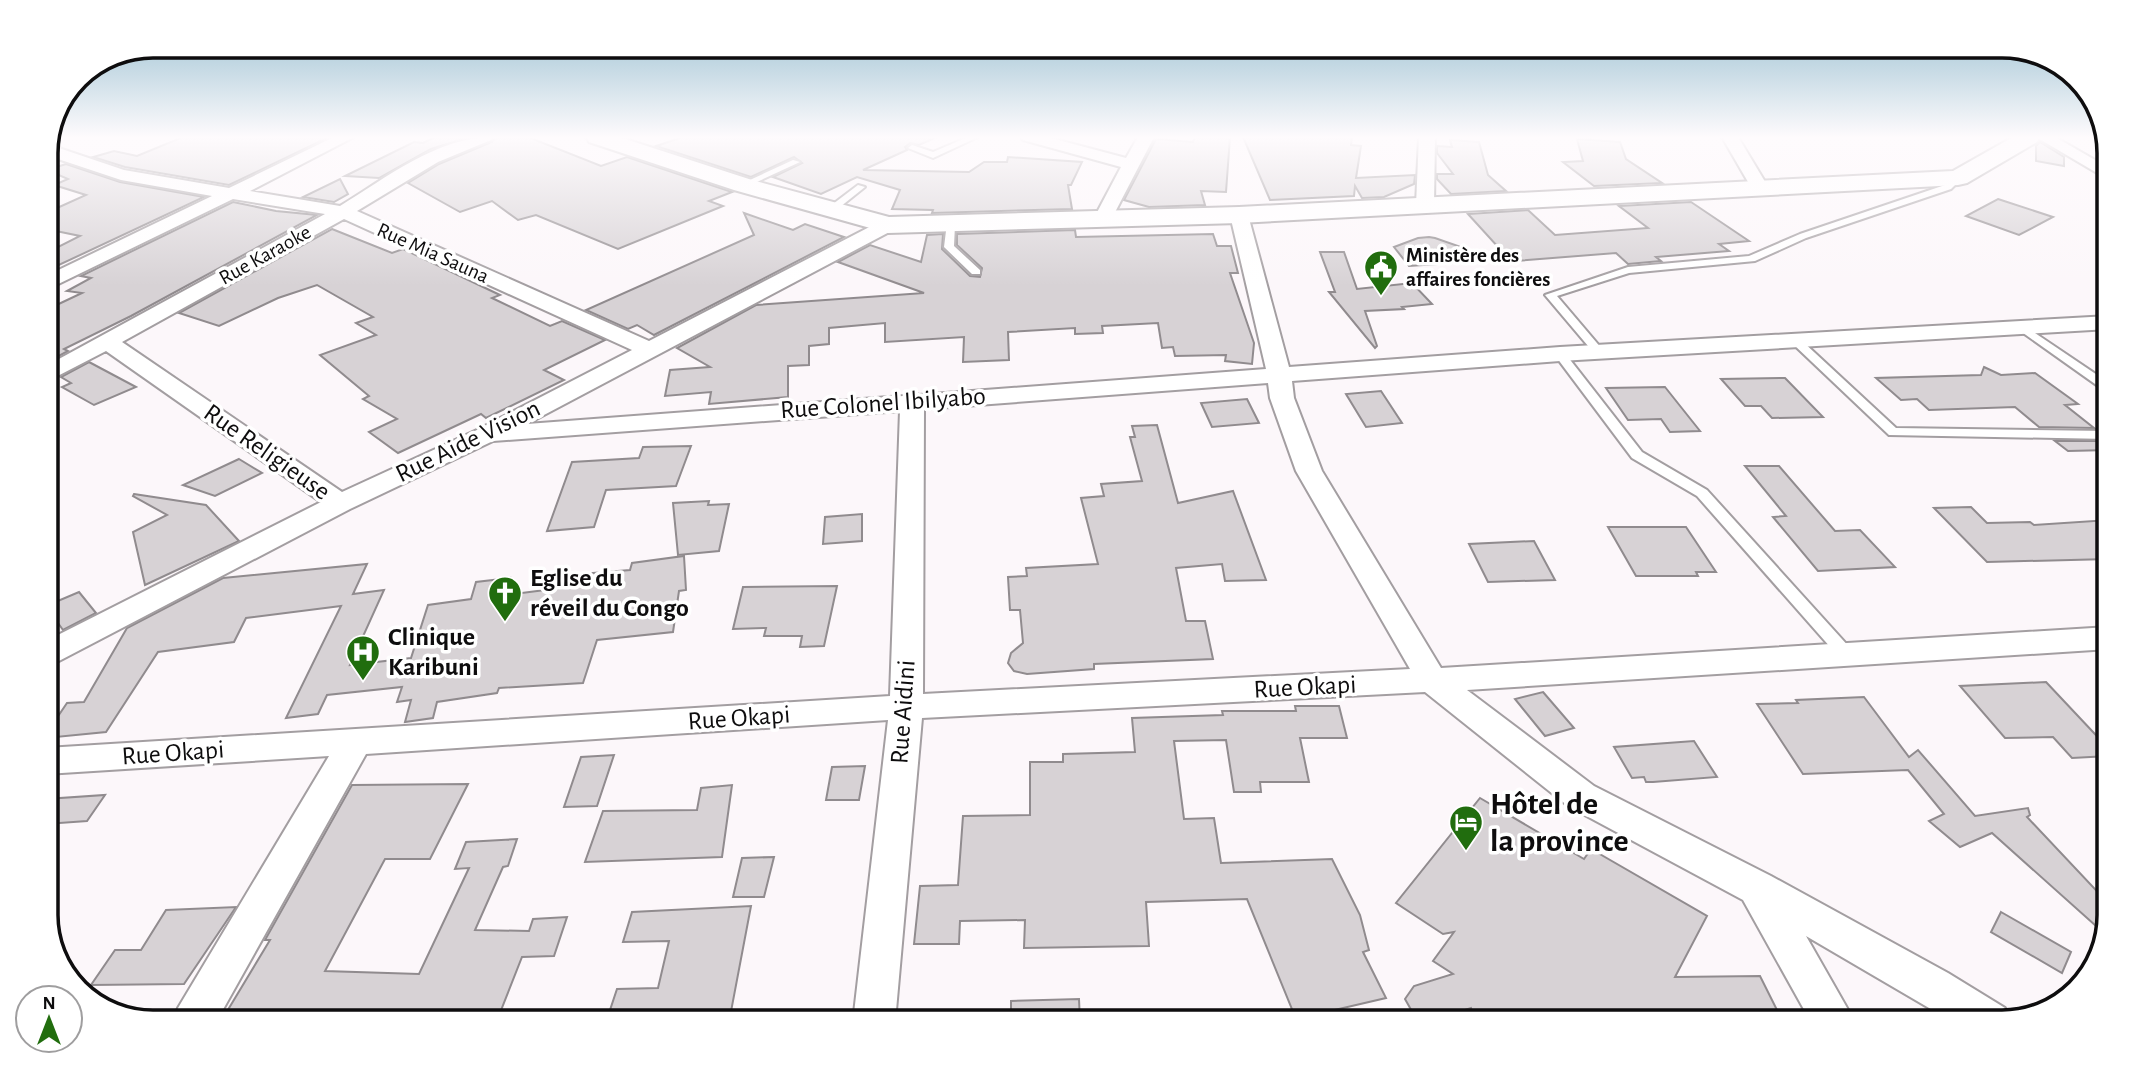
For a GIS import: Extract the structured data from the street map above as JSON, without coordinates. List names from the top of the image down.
{
  "streets": {
    "street": [
      "Rue Mia Sauna",
      "Rue Karaoke",
      "Rue Colonel Ibilyabo",
      "Rue Aide Vision",
      "Rue Religieuse",
      "Rue Okapi",
      "Rue Aidini"
    ]
  },
  "crossings": [
    ["Rue Mia Sauna", "Rue Karaoke"],
    ["Rue Mia Sauna", "Rue Aide Vision"],
    ["Rue Karaoke", "Rue Religieuse"],
    ["Rue Colonel Ibilyabo", "Rue Aide Vision"],
    ["Rue Colonel Ibilyabo", "Rue Aidini"],
    ["Rue Aide Vision", "Rue Religieuse"],
    ["Rue Okapi", "Rue Aidini"]
  ],
  "places": {
    "public building": ["Ministère des affaires foncières"],
    "church": ["Eglise du réveil du Congo"],
    "hospital": ["Clinique Karibuni"],
    "hotel": ["Hôtel de la province"]
  },
  "north": "top"
}
